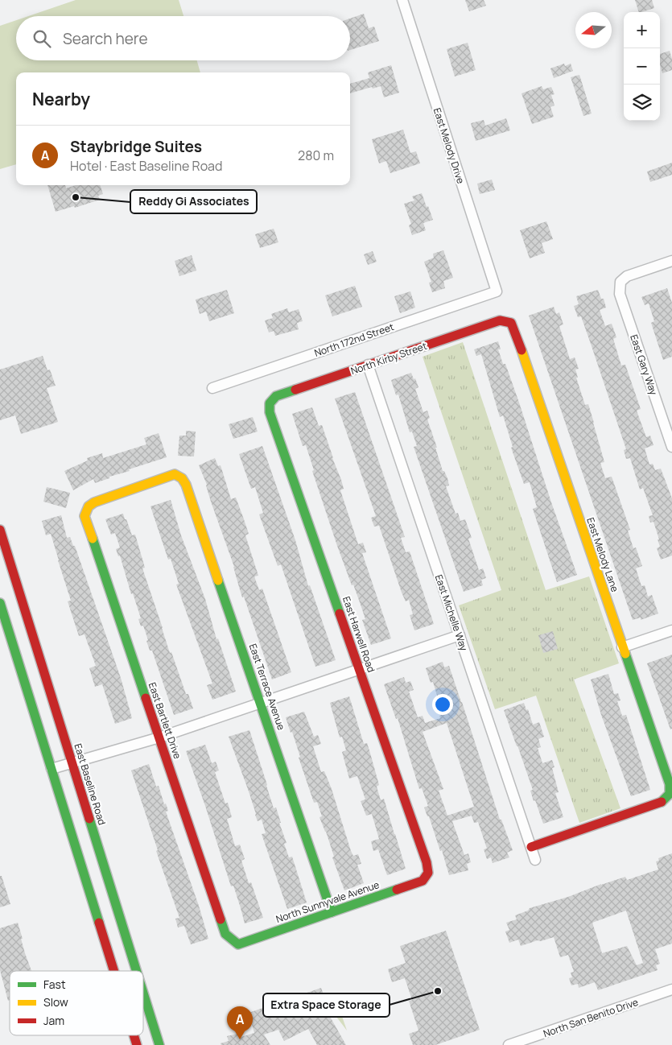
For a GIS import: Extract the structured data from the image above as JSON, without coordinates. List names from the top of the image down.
{
  "streets": {
    "street": [
      "East Melody Drive",
      "North 172nd Street",
      "North Kirby Street",
      "East Gary Way",
      "East Melody Lane",
      "East Michelle Way",
      "East Harwell Road",
      "East Terrace Avenue",
      "East Bartlett Drive",
      "East Baseline Road",
      "North Sunnyvale Avenue",
      "North San Benito Drive"
    ]
  },
  "crossings": [
    ["East Melody Drive", "North 172nd Street"],
    ["North Kirby Street", "East Melody Lane"],
    ["North Kirby Street", "East Michelle Way"],
    ["North Kirby Street", "East Harwell Road"],
    ["East Melody Lane", "East Michelle Way"],
    ["East Harwell Road", "North Sunnyvale Avenue"],
    ["East Terrace Avenue", "East Bartlett Drive"],
    ["East Terrace Avenue", "North Sunnyvale Avenue"],
    ["East Bartlett Drive", "North Sunnyvale Avenue"]
  ],
  "places": ["Reddy Gi Associates", "Extra Space Storage"],
  "legend": ["Fast", "Slow", "Jam"],
  "north": "left",
  "page": {
    "map_buttons": ["+", "−"],
    "search": "Search here",
    "heading": "Nearby",
    "list": [
      {
        "mark": "A",
        "name": "Staybridge Suites",
        "note": "Hotel · East Baseline Road",
        "value": "280 m"
      }
    ],
    "pins": "A"
  }
}
